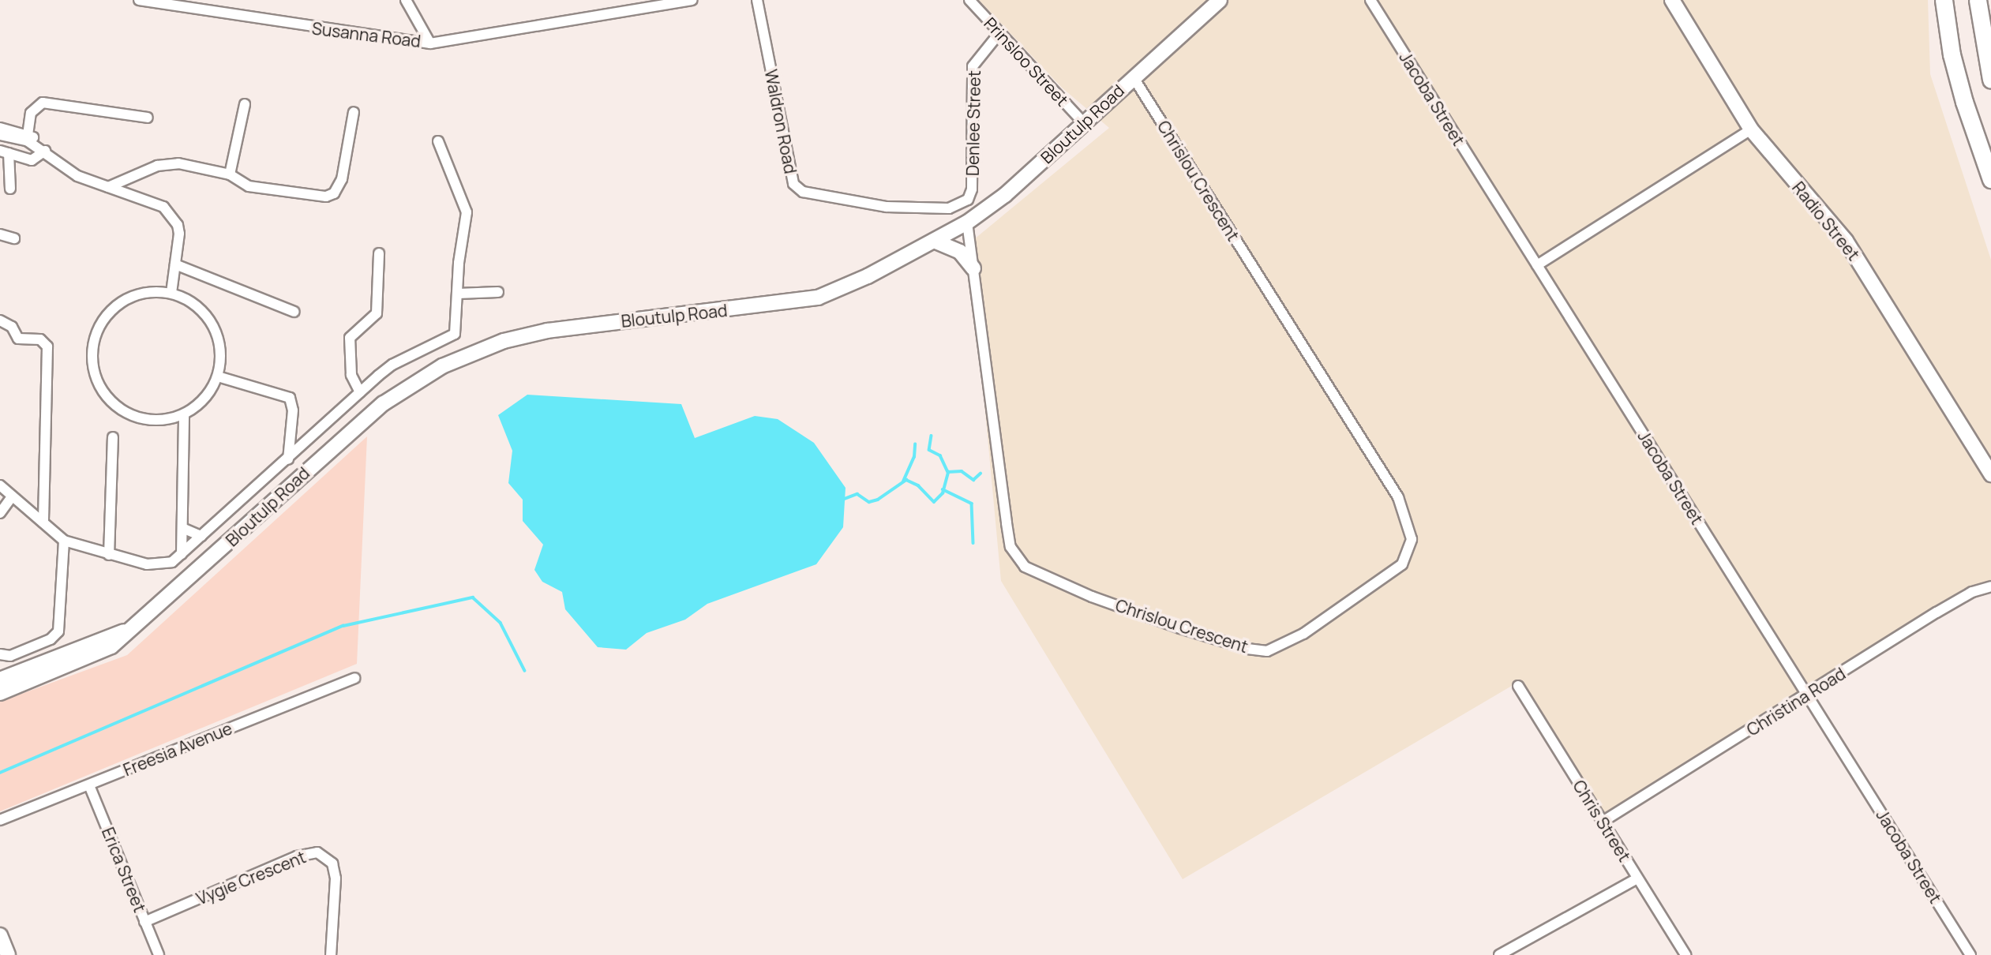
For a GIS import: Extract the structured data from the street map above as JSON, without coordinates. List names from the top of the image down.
{
  "streets": {
    "street": [
      "Susanna Road",
      "Prinsloo Street",
      "Jacoba Street",
      "Waldron Road",
      "Denlee Street",
      "Bloutulp Road",
      "Chrislou Crescent",
      "Radio Street",
      "Christina Road",
      "Freesia Avenue",
      "Chris Street",
      "Erica Street",
      "Vygie Crescent"
    ]
  },
  "crossings": [
    ["Prinsloo Street", "Denlee Street"],
    ["Prinsloo Street", "Bloutulp Road"],
    ["Jacoba Street", "Christina Road"],
    ["Waldron Road", "Denlee Street"],
    ["Bloutulp Road", "Chrislou Crescent"],
    ["Christina Road", "Chris Street"],
    ["Freesia Avenue", "Erica Street"],
    ["Erica Street", "Vygie Crescent"]
  ]
}
